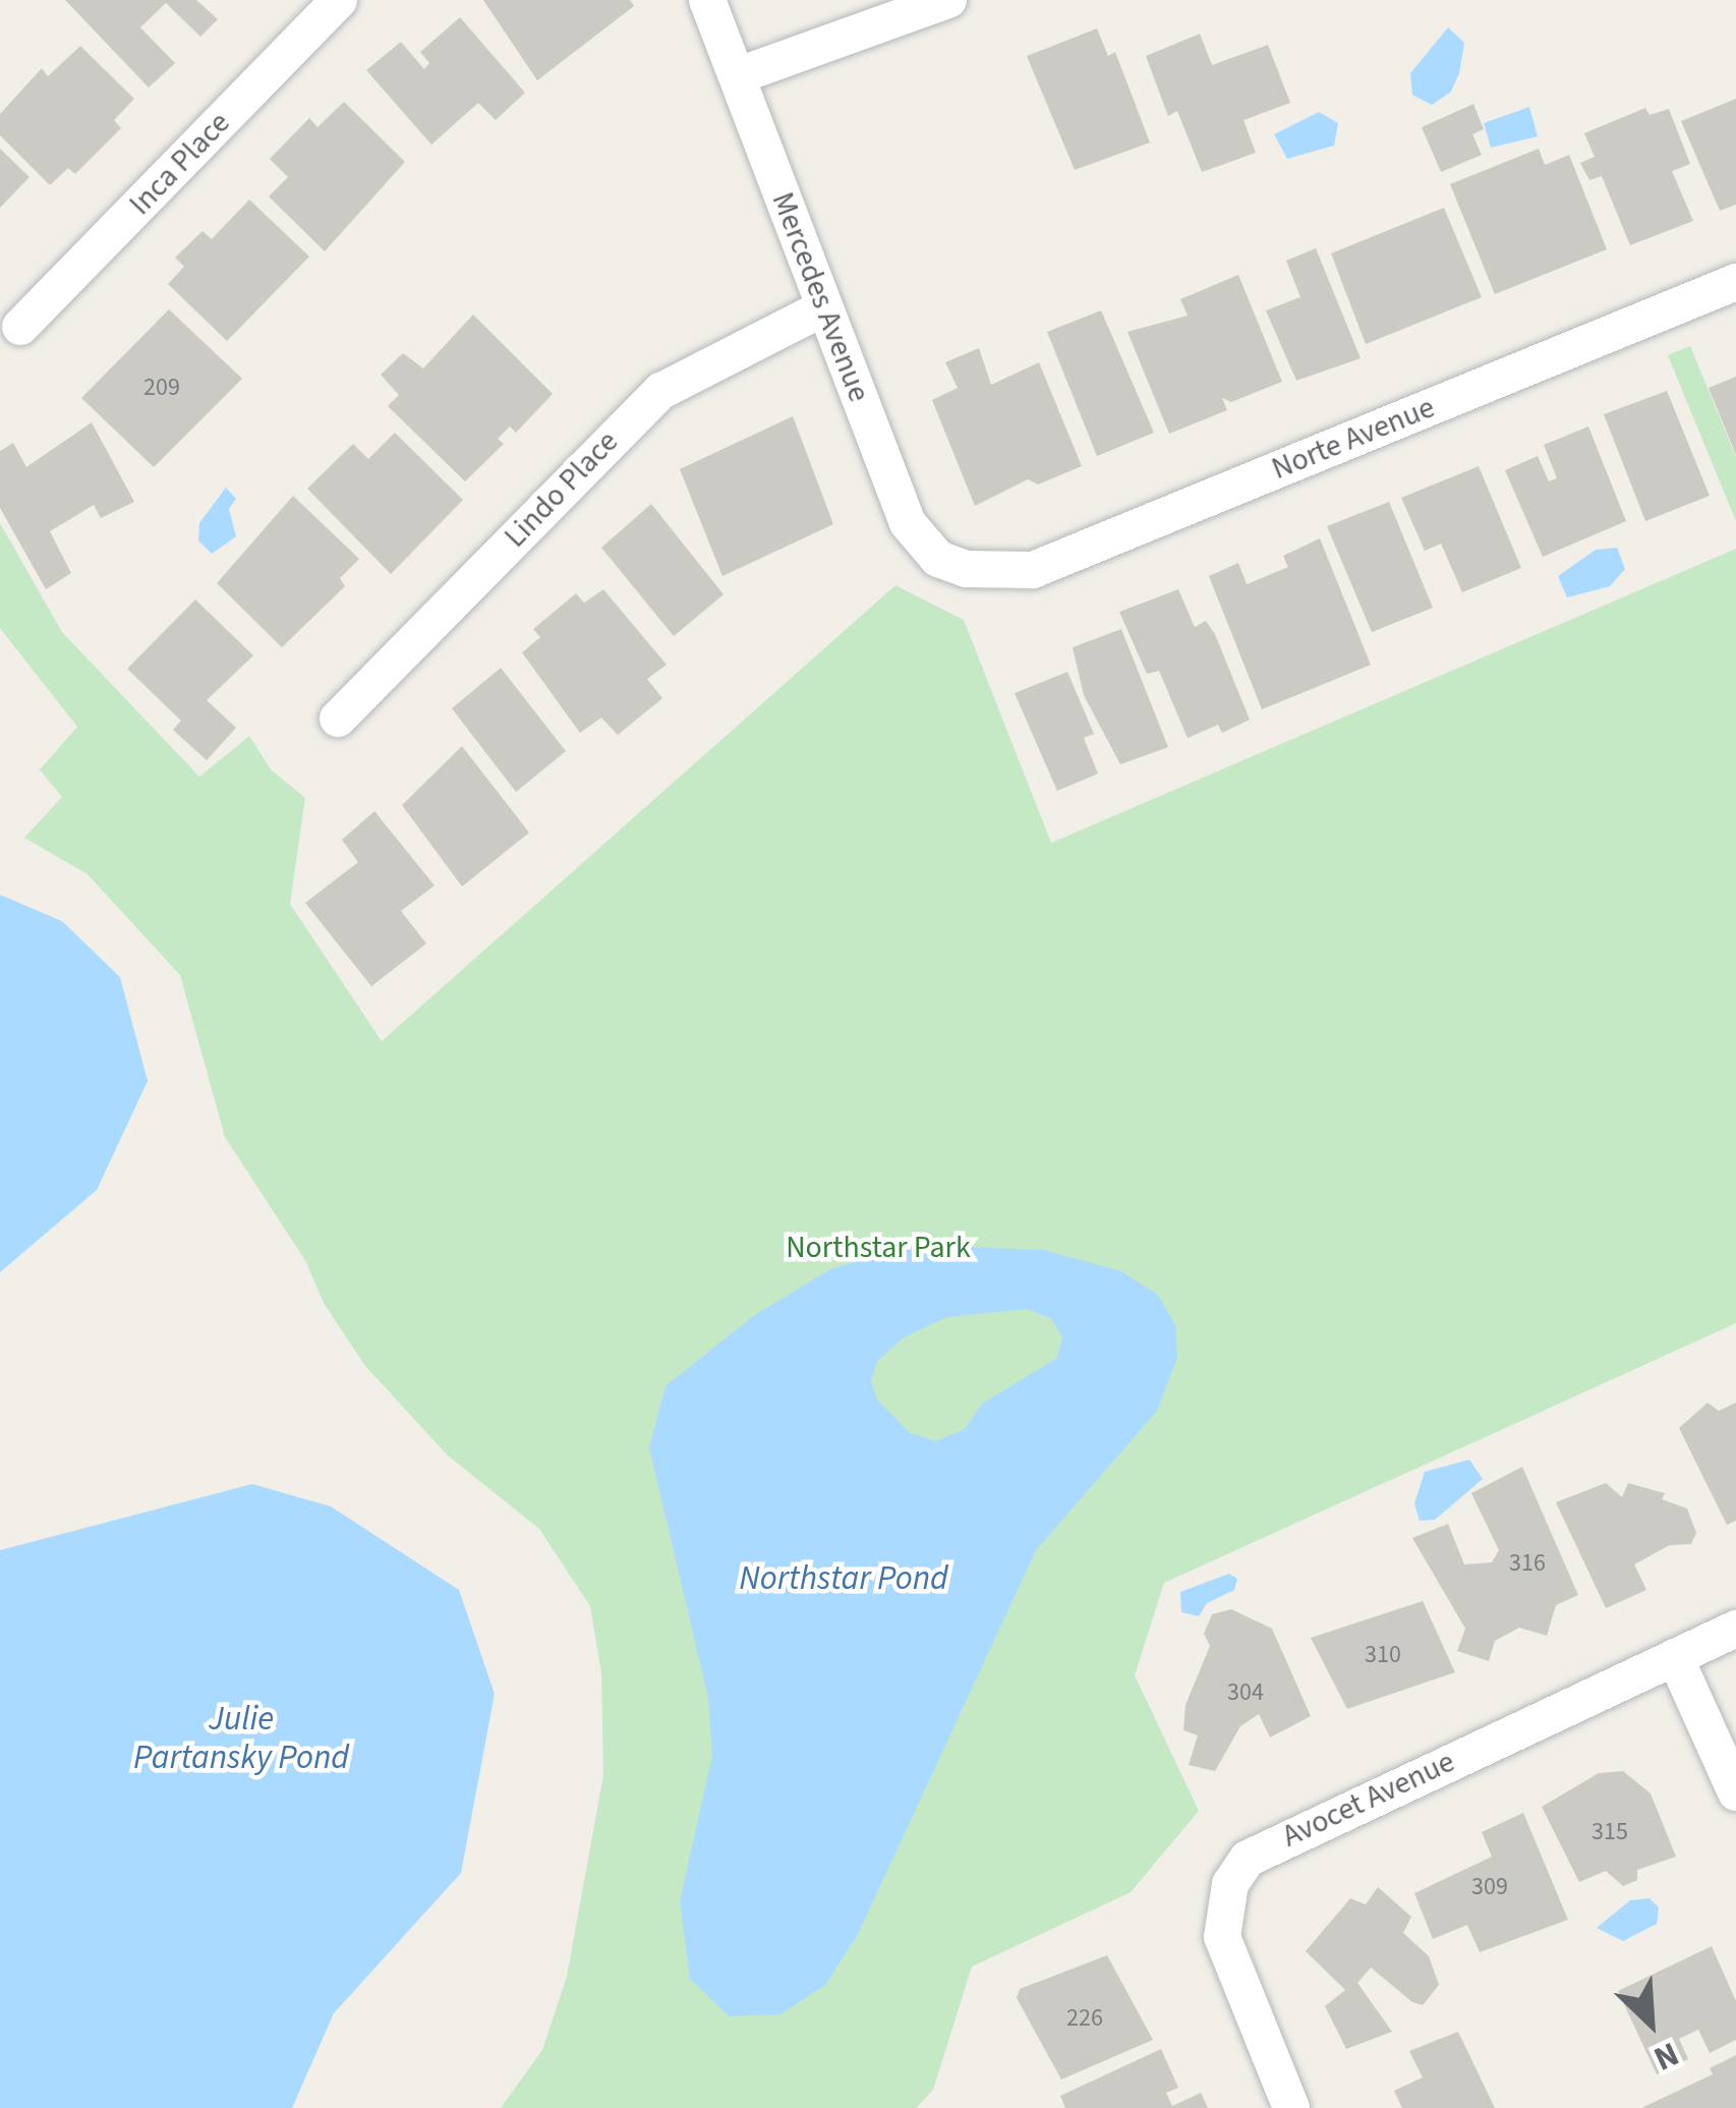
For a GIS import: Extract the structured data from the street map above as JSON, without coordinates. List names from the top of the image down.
{
  "streets": {
    "street": [
      "Inca Place",
      "Mercedes Avenue",
      "Norte Avenue",
      "Lindo Place",
      "Avocet Avenue"
    ]
  },
  "crossings": [
    ["Mercedes Avenue", "Norte Avenue"],
    ["Mercedes Avenue", "Lindo Place"]
  ],
  "water": ["Northstar Pond", "Julie Partansky Pond"],
  "parks": ["Northstar Park"],
  "house_numbers": [
    "209",
    "316",
    "310",
    "304",
    "315",
    "309",
    "226"
  ],
  "north": "bottom right"
}
